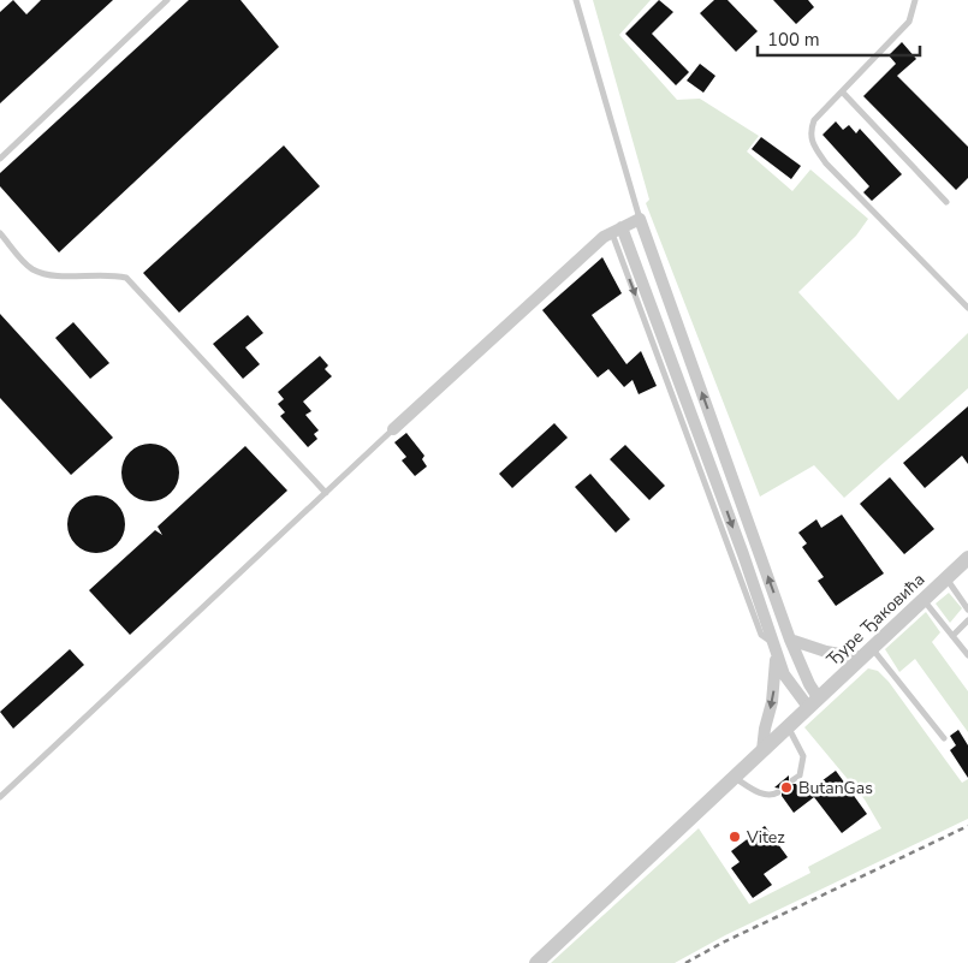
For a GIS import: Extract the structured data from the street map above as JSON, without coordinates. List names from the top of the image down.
{
  "streets": {
    "street": ["Ђуре Ђаковића"]
  },
  "places": ["ButanGas", "Vitez"],
  "scale_bar": "100 m"
}
